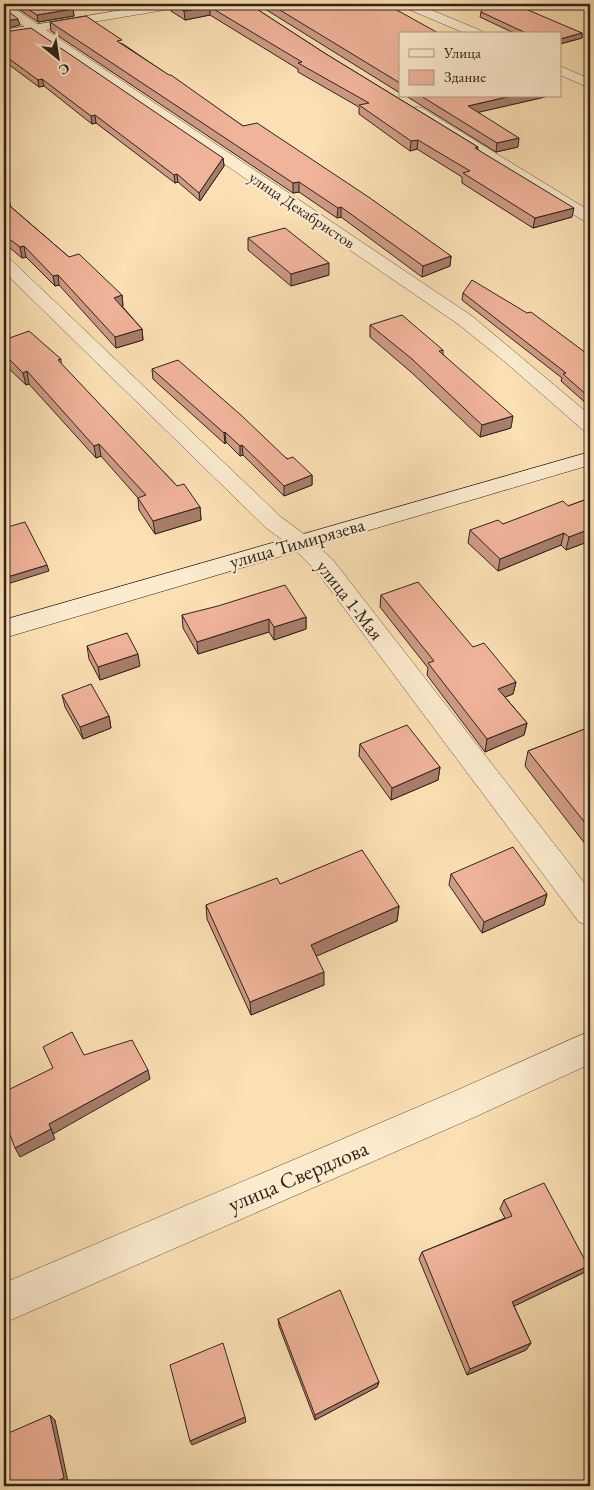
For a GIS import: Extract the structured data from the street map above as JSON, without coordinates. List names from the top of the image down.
{
  "streets": {
    "street": [
      "улица Декабристов",
      "улица Тимирязева",
      "улица 1-Мая",
      "улица Свердлова"
    ]
  },
  "crossings": [
    ["улица Тимирязева", "улица 1-Мая"]
  ],
  "legend": ["Улица", "Здание"],
  "north": "bottom right"
}
